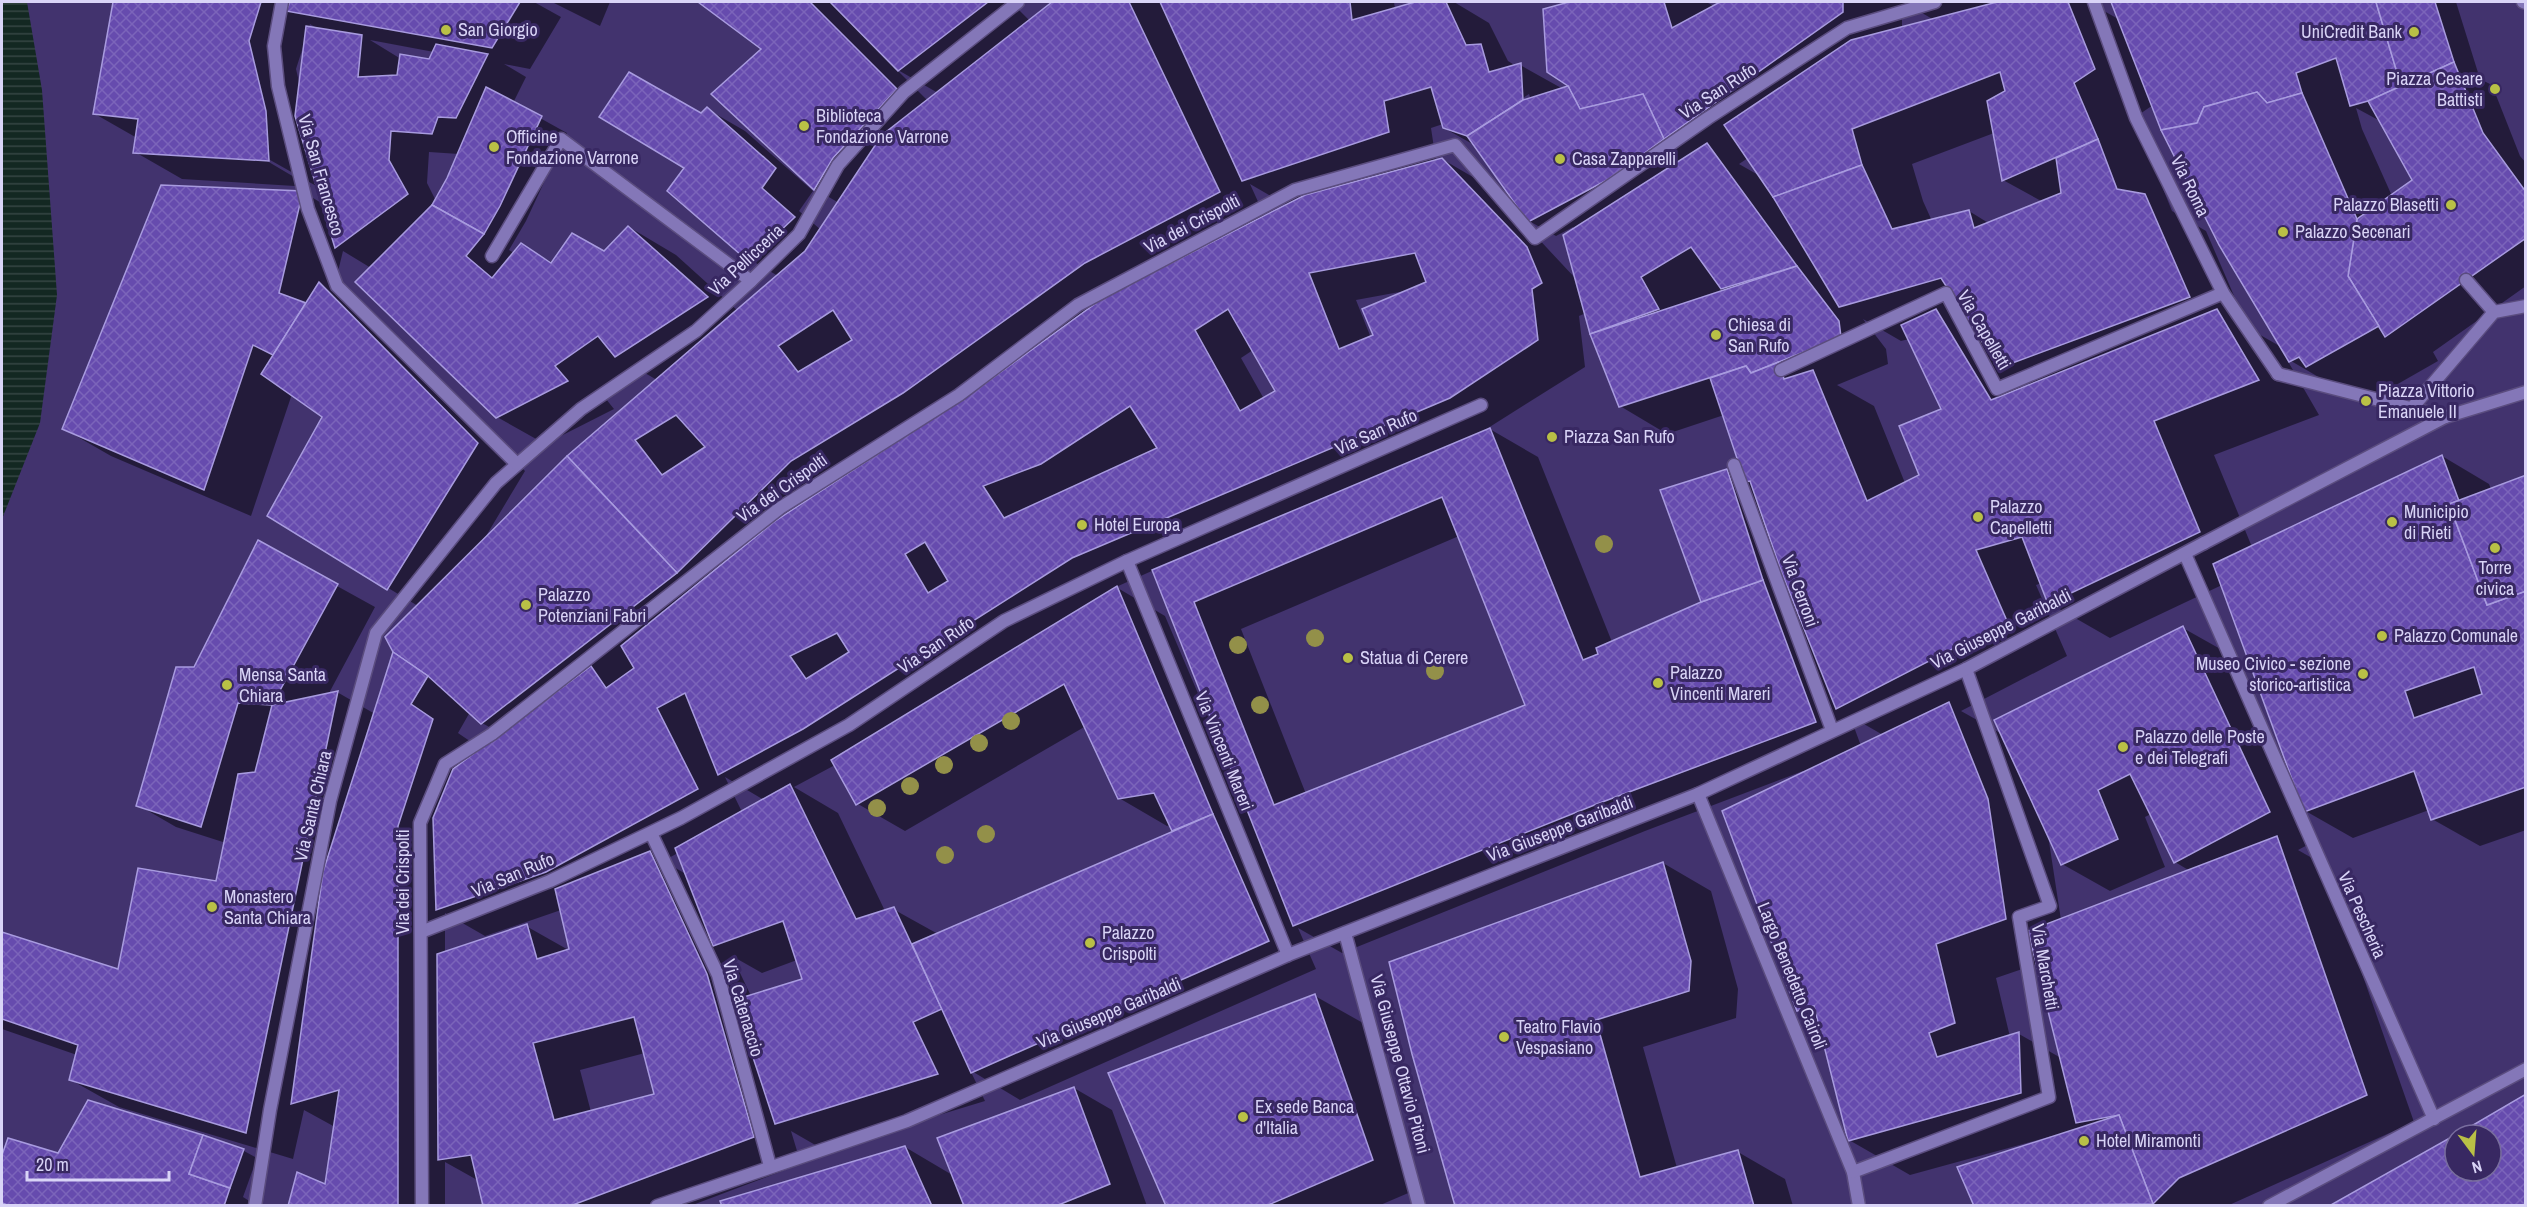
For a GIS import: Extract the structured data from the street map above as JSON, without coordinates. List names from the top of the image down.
{
  "streets": {
    "street": [
      "Via San Rufo",
      "Via San Francesco",
      "Via Roma",
      "Via dei Crispolti",
      "Via Pellicceria",
      "Via Capelletti",
      "Via Cerroni",
      "Via Giuseppe Garibaldi",
      "Via Vincenti Mareri",
      "Via Santa Chiara",
      "Via Pescheria",
      "Via Marchetti",
      "Largo Benedetto Cairoli",
      "Via Catenaccio",
      "Via Giuseppe Ottavio Pitoni"
    ]
  },
  "crossings": [
    ["Via San Rufo", "Via dei Crispolti"],
    ["Via San Rufo", "Via Vincenti Mareri"],
    ["Via San Rufo", "Via Catenaccio"],
    ["Via San Francesco", "Via Pellicceria"],
    ["Via San Francesco", "Via Santa Chiara"],
    ["Via Roma", "Via Capelletti"],
    ["Via Pellicceria", "Via Santa Chiara"],
    ["Via Cerroni", "Via Giuseppe Garibaldi"],
    ["Via Giuseppe Garibaldi", "Via Vincenti Mareri"],
    ["Via Giuseppe Garibaldi", "Via Pescheria"],
    ["Via Giuseppe Garibaldi", "Via Marchetti"],
    ["Via Giuseppe Garibaldi", "Largo Benedetto Cairoli"],
    ["Via Giuseppe Garibaldi", "Via Catenaccio"],
    ["Via Giuseppe Garibaldi", "Via Giuseppe Ottavio Pitoni"],
    ["Via Marchetti", "Largo Benedetto Cairoli"]
  ],
  "places": [
    "San Giorgio",
    "UniCredit Bank",
    "Piazza Cesare Battisti",
    "Biblioteca Fondazione Varrone",
    "Officine Fondazione Varrone",
    "Casa Zapparelli",
    "Palazzo Blasetti",
    "Palazzo Secenari",
    "Chiesa di San Rufo",
    "Piazza Vittorio Emanuele II",
    "Piazza San Rufo",
    "Palazzo Capelletti",
    "Municipio di Rieti",
    "Hotel Europa",
    "Torre civica",
    "Palazzo Potenziani Fabri",
    "Palazzo Comunale",
    "Statua di Cerere",
    "Museo Civico - sezione storico-artistica",
    "Palazzo Vincenti Mareri",
    "Mensa Santa Chiara",
    "Palazzo delle Poste e dei Telegrafi",
    "Monastero Santa Chiara",
    "Palazzo Crispolti",
    "Teatro Flavio Vespasiano",
    "Ex sede Banca d'Italia",
    "Hotel Miramonti"
  ],
  "scale_bar": "20 m",
  "north": "bottom"
}
